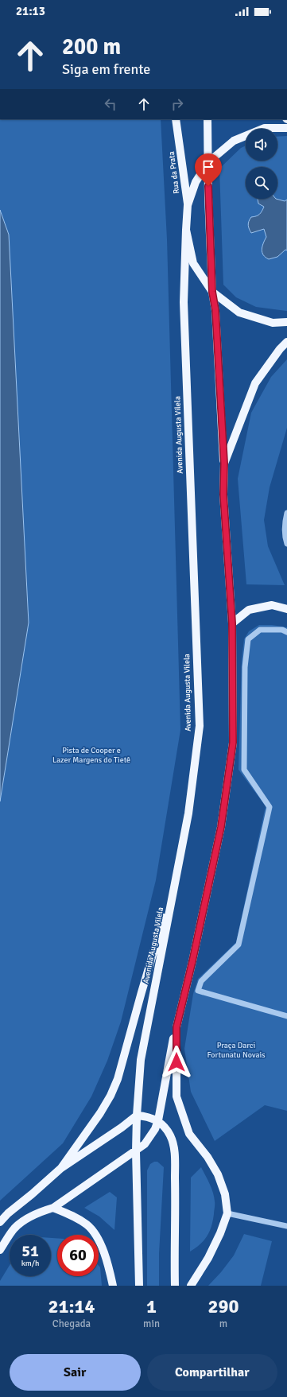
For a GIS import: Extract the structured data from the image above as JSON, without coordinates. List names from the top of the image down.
{
  "streets": {
    "main road": ["Rua da Prata", "Avenida Augusta Vilela"]
  },
  "parks": ["Pista de Cooper e Lazer Margens do Tietê", "Praça Darci Fortunatu Novais"],
  "page": {
    "status": "21:13",
    "turn": ["200 m", "Siga em frente"],
    "speed": "51 km/h",
    "limit": "60",
    "eta": [
      "21:14",
      "Chegada",
      "1",
      "min",
      "290",
      "m"
    ],
    "buttons": ["Sair", "Compartilhar"]
  }
}
